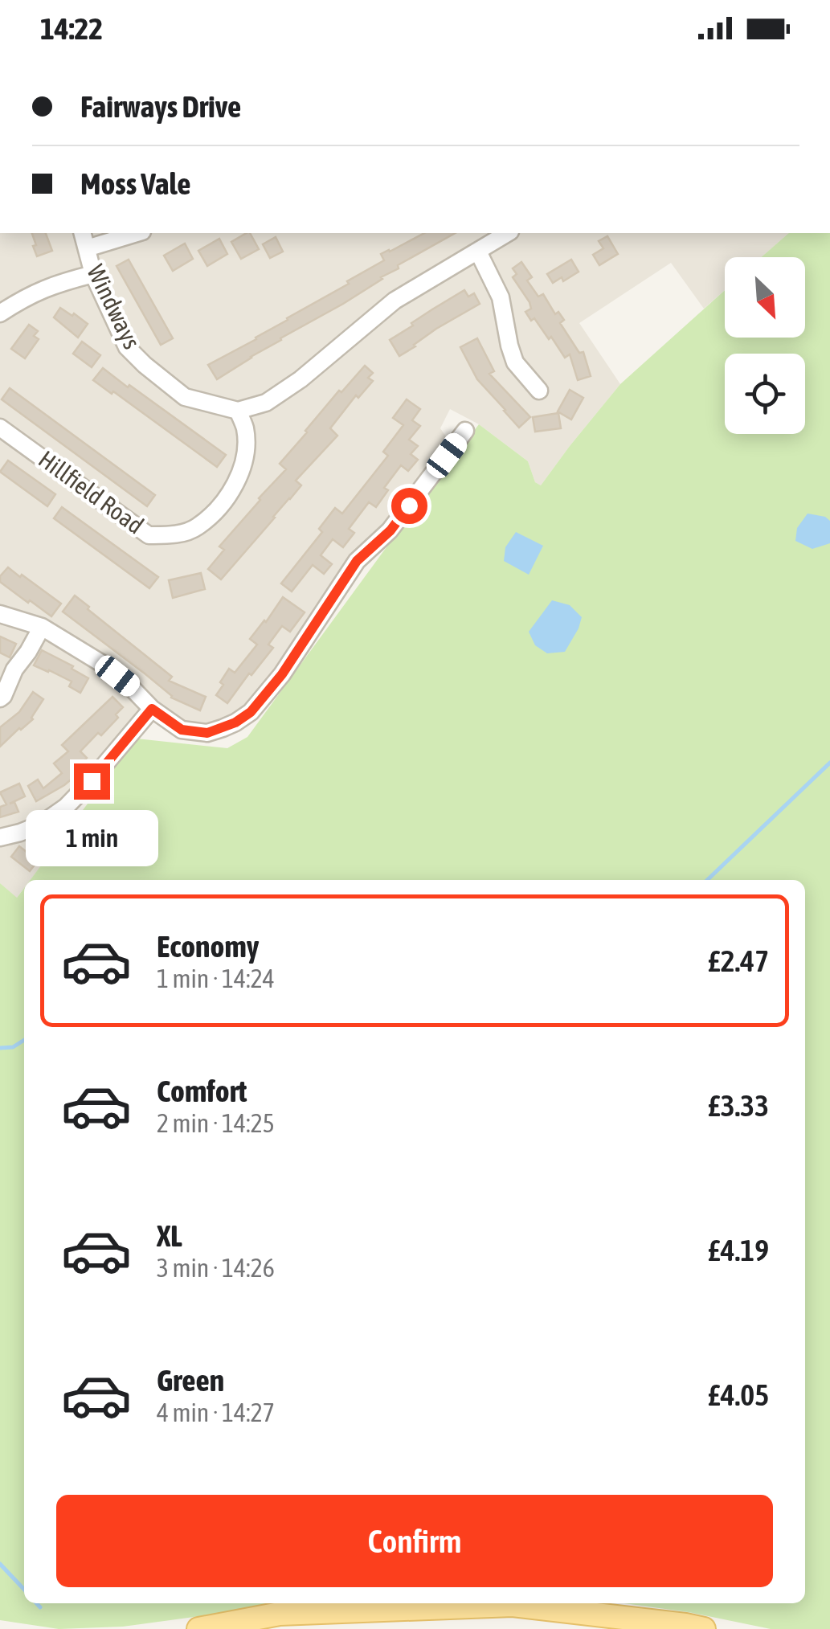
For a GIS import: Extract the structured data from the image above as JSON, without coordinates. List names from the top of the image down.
{
  "streets": {
    "street": ["Windways", "Hillfield Road"]
  },
  "crossings": [
    ["Windways", "Hillfield Road"]
  ],
  "north": "bottom right",
  "page": {
    "status": "14:22",
    "banner": ["Fairways Drive", "Moss Vale"],
    "bubble": "1 min",
    "list": [
      {
        "name": "Economy",
        "note": "1 min · 14:24",
        "value": "£2.47"
      },
      {
        "name": "Comfort",
        "note": "2 min · 14:25",
        "value": "£3.33"
      },
      {
        "name": "XL",
        "note": "3 min · 14:26",
        "value": "£4.19"
      },
      {
        "name": "Green",
        "note": "4 min · 14:27",
        "value": "£4.05"
      }
    ],
    "buttons": "Confirm"
  }
}
